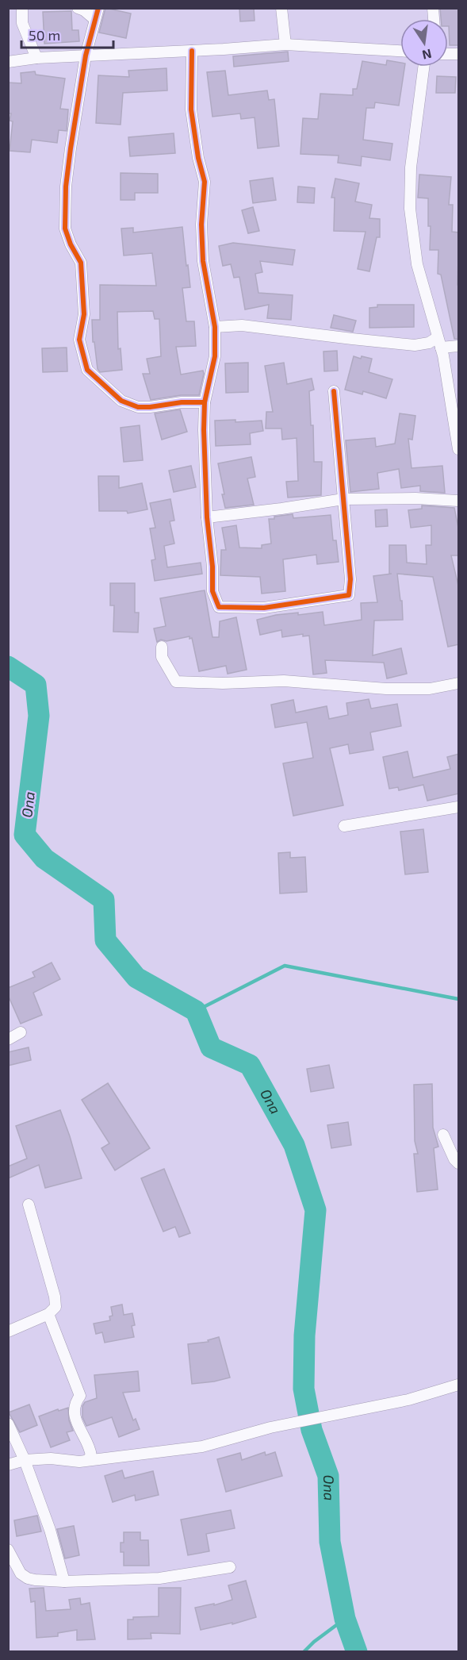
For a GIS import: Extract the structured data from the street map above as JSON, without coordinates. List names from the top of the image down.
{
  "water": ["Ona"],
  "scale_bar": "50 m",
  "north": "bottom"
}
